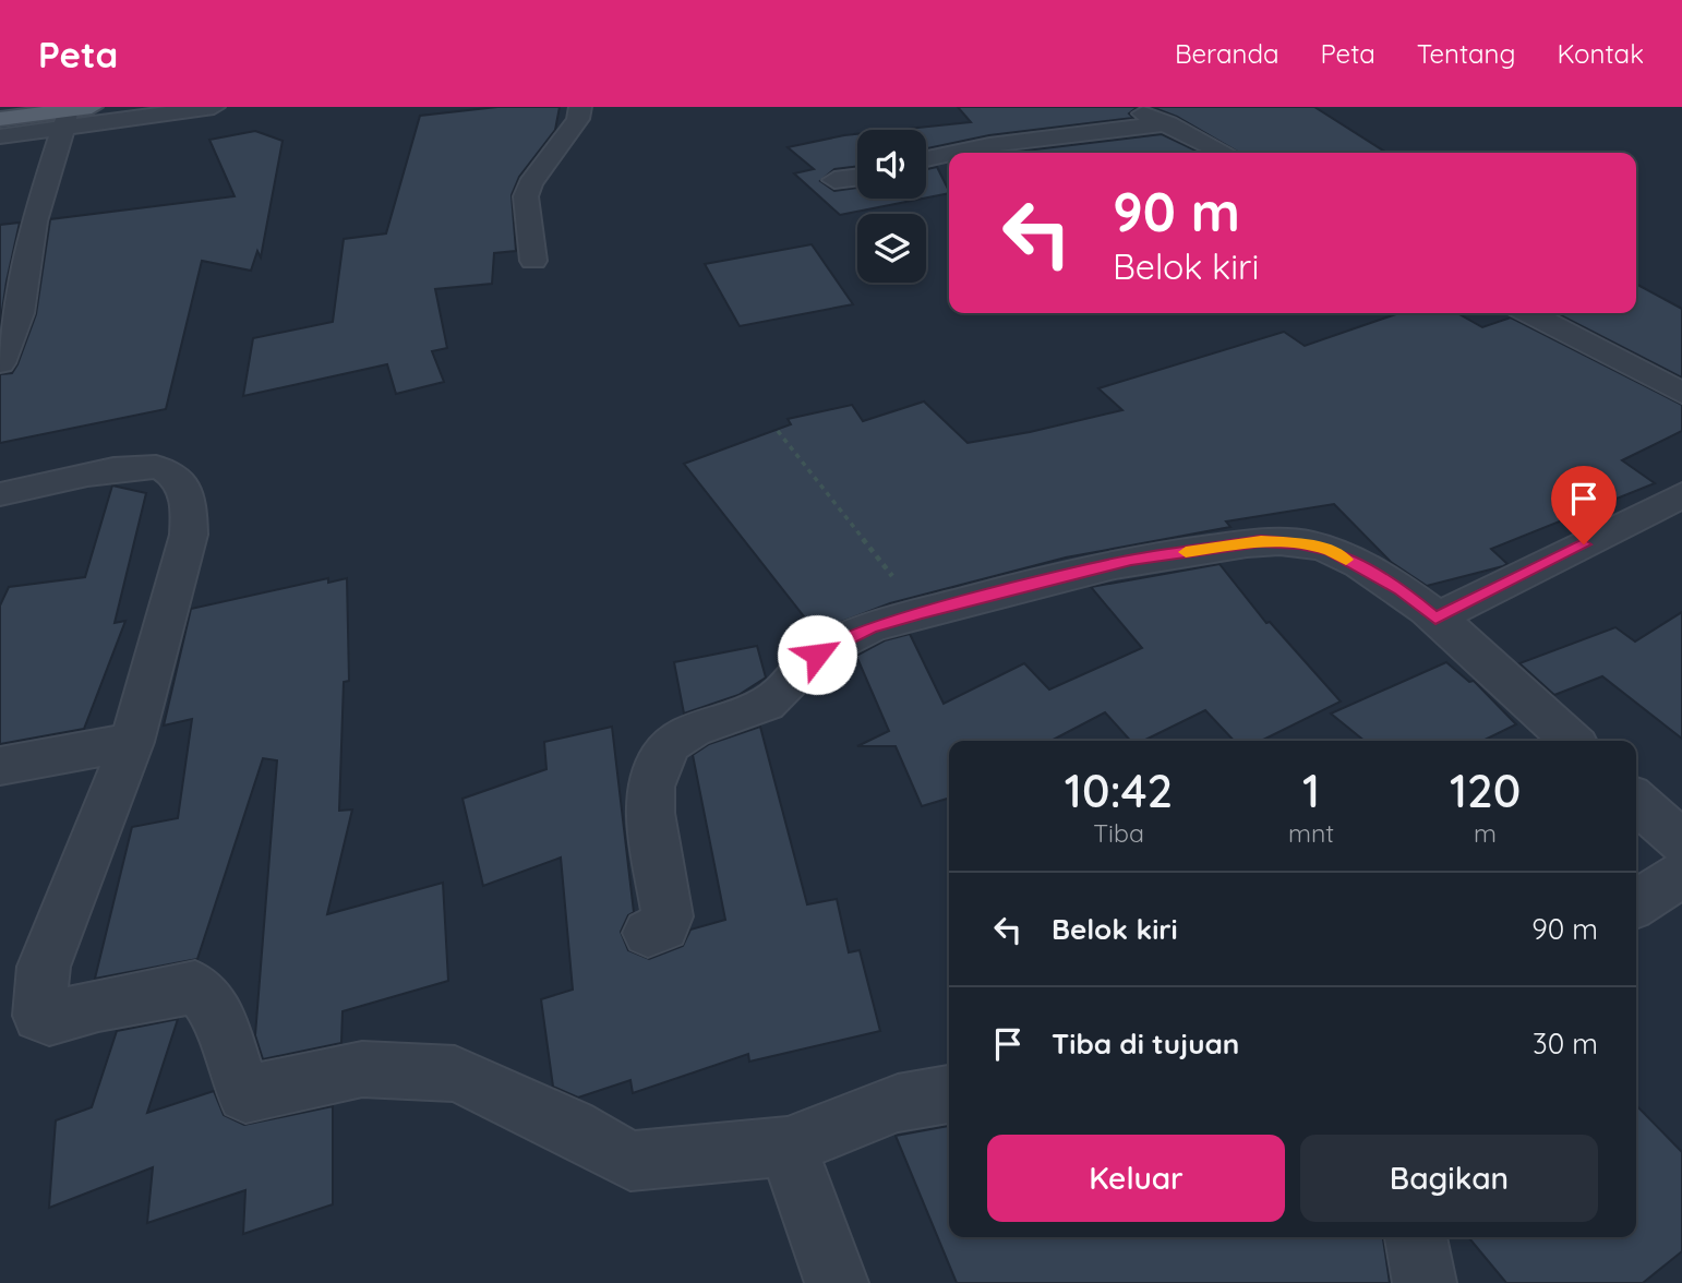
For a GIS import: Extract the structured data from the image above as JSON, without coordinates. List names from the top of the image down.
{
  "page": {
    "header": "Peta",
    "nav": [
      "Beranda",
      "Peta",
      "Tentang",
      "Kontak"
    ],
    "turn": ["90 m", "Belok kiri"],
    "eta": [
      "10:42",
      "Tiba",
      "1",
      "mnt",
      "120",
      "m"
    ],
    "list": [
      {
        "name": "Belok kiri",
        "value": "90 m"
      },
      {
        "name": "Tiba di tujuan",
        "value": "30 m"
      }
    ],
    "buttons": ["Keluar", "Bagikan"]
  }
}
